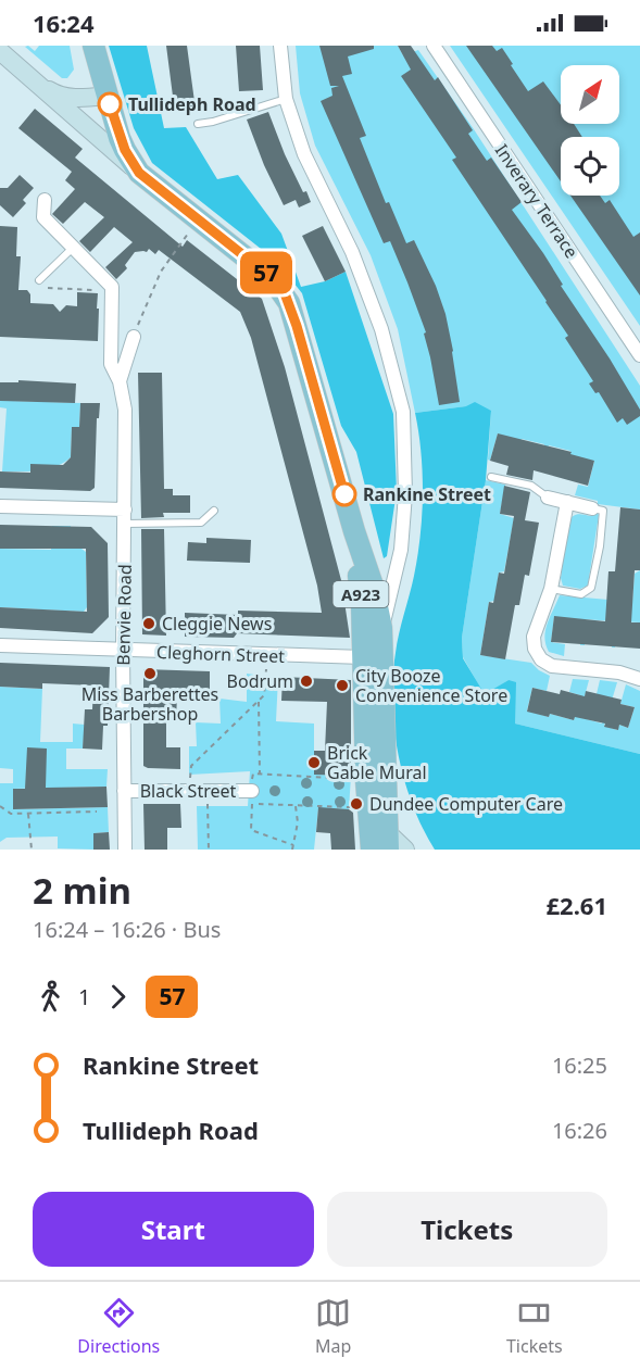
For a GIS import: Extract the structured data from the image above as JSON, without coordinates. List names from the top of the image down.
{
  "streets": {
    "main road": ["A923"],
    "street": [
      "Inverary Terrace",
      "Benvie Road",
      "Cleghorn Street",
      "Black Street"
    ]
  },
  "crossings": [
    ["A923", "Cleghorn Street"],
    ["Benvie Road", "Cleghorn Street"],
    ["Benvie Road", "Black Street"]
  ],
  "places": [
    "Tullideph Road",
    "Rankine Street",
    "Cleggie News",
    "Miss Barberettes Barbershop",
    "Bodrum",
    "City Booze Convenience Store",
    "Brick Gable Mural",
    "Dundee Computer Care"
  ],
  "lines": ["bus line 57"],
  "north": "top right",
  "page": {
    "status": "16:24",
    "on_map": "57",
    "heading": ["2 min", "16:24 – 16:26 · Bus", "£2.61"],
    "legs": ["1", "57"],
    "list": [
      {
        "name": "Rankine Street",
        "value": "16:25"
      },
      {
        "name": "Tullideph Road",
        "value": "16:26"
      }
    ],
    "buttons": ["Start", "Tickets"],
    "tabs": ["Directions", "Map", "Tickets"]
  }
}
